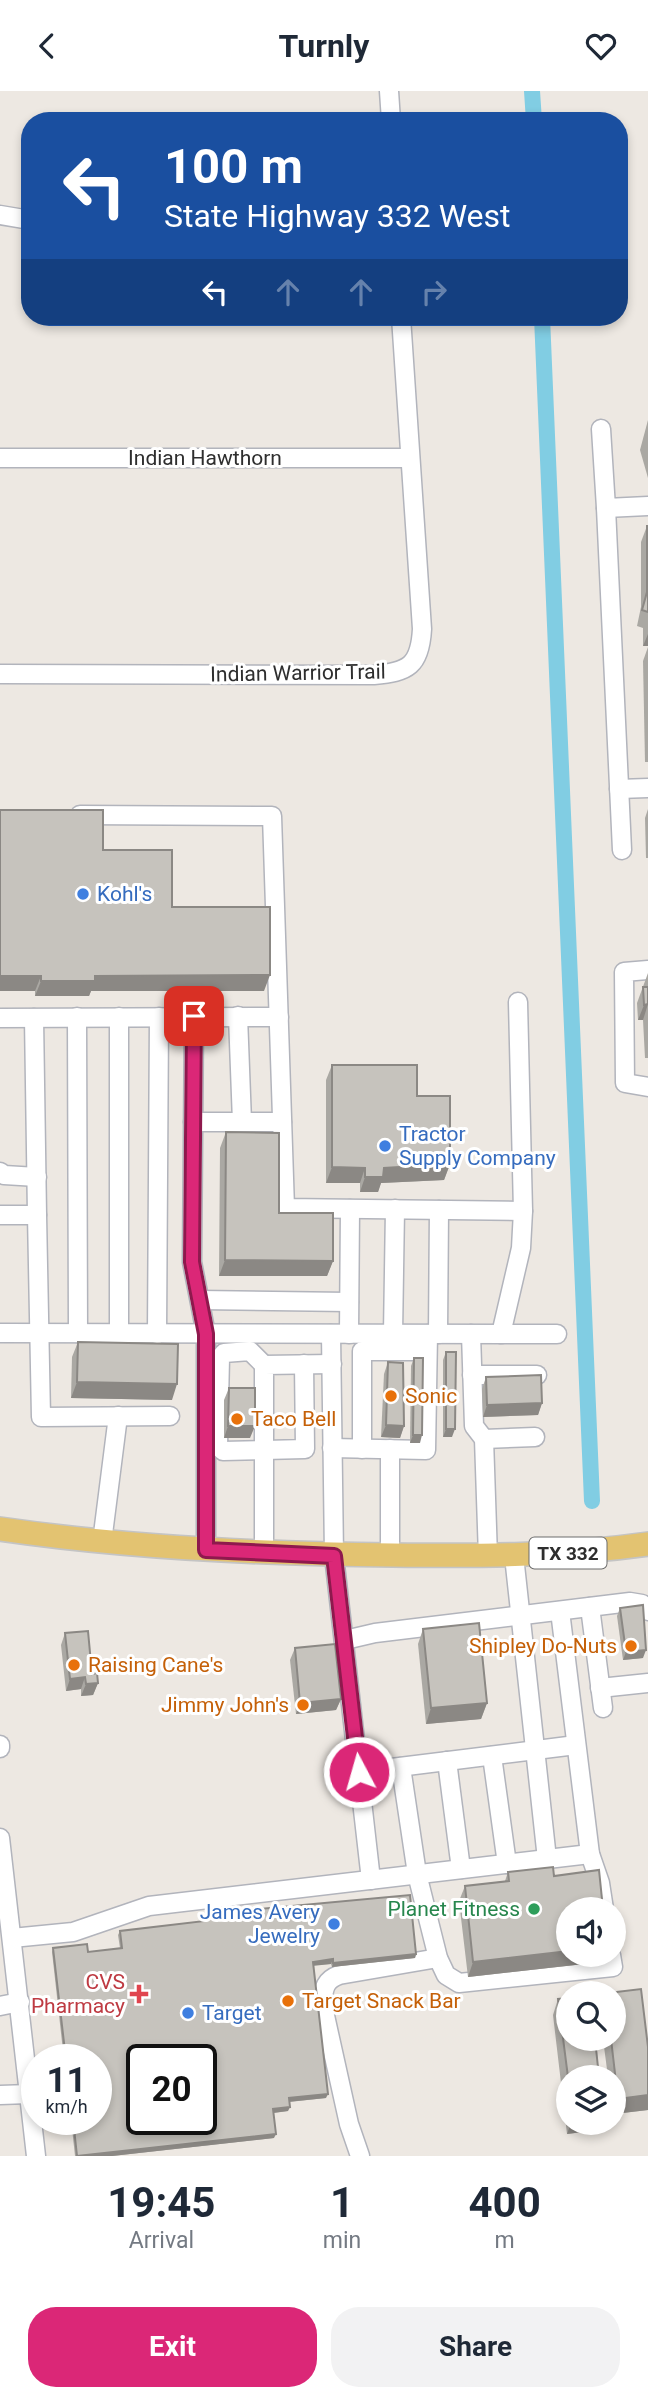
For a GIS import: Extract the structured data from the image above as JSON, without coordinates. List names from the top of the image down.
{
  "streets": {
    "main road": ["TX 332"],
    "street": ["Indian Hawthorn", "Indian Warrior Trail"]
  },
  "crossings": [
    ["Indian Hawthorn", "Indian Warrior Trail"]
  ],
  "places": {
    "other": [
      "Kohl's",
      "Tractor Supply Company",
      "Sonic",
      "Taco Bell",
      "Shipley Do-Nuts",
      "Raising Cane's",
      "Jimmy John's",
      "Planet Fitness",
      "James Avery Jewelry",
      "Target Snack Bar",
      "Target"
    ],
    "health": ["CVS Pharmacy"]
  },
  "page": {
    "header": "Turnly",
    "turn": ["100 m", "State Highway 332 West"],
    "speed": "11 km/h",
    "limit": "20",
    "eta": [
      "19:45",
      "Arrival",
      "1",
      "min",
      "400",
      "m"
    ],
    "buttons": ["Exit", "Share"]
  }
}
